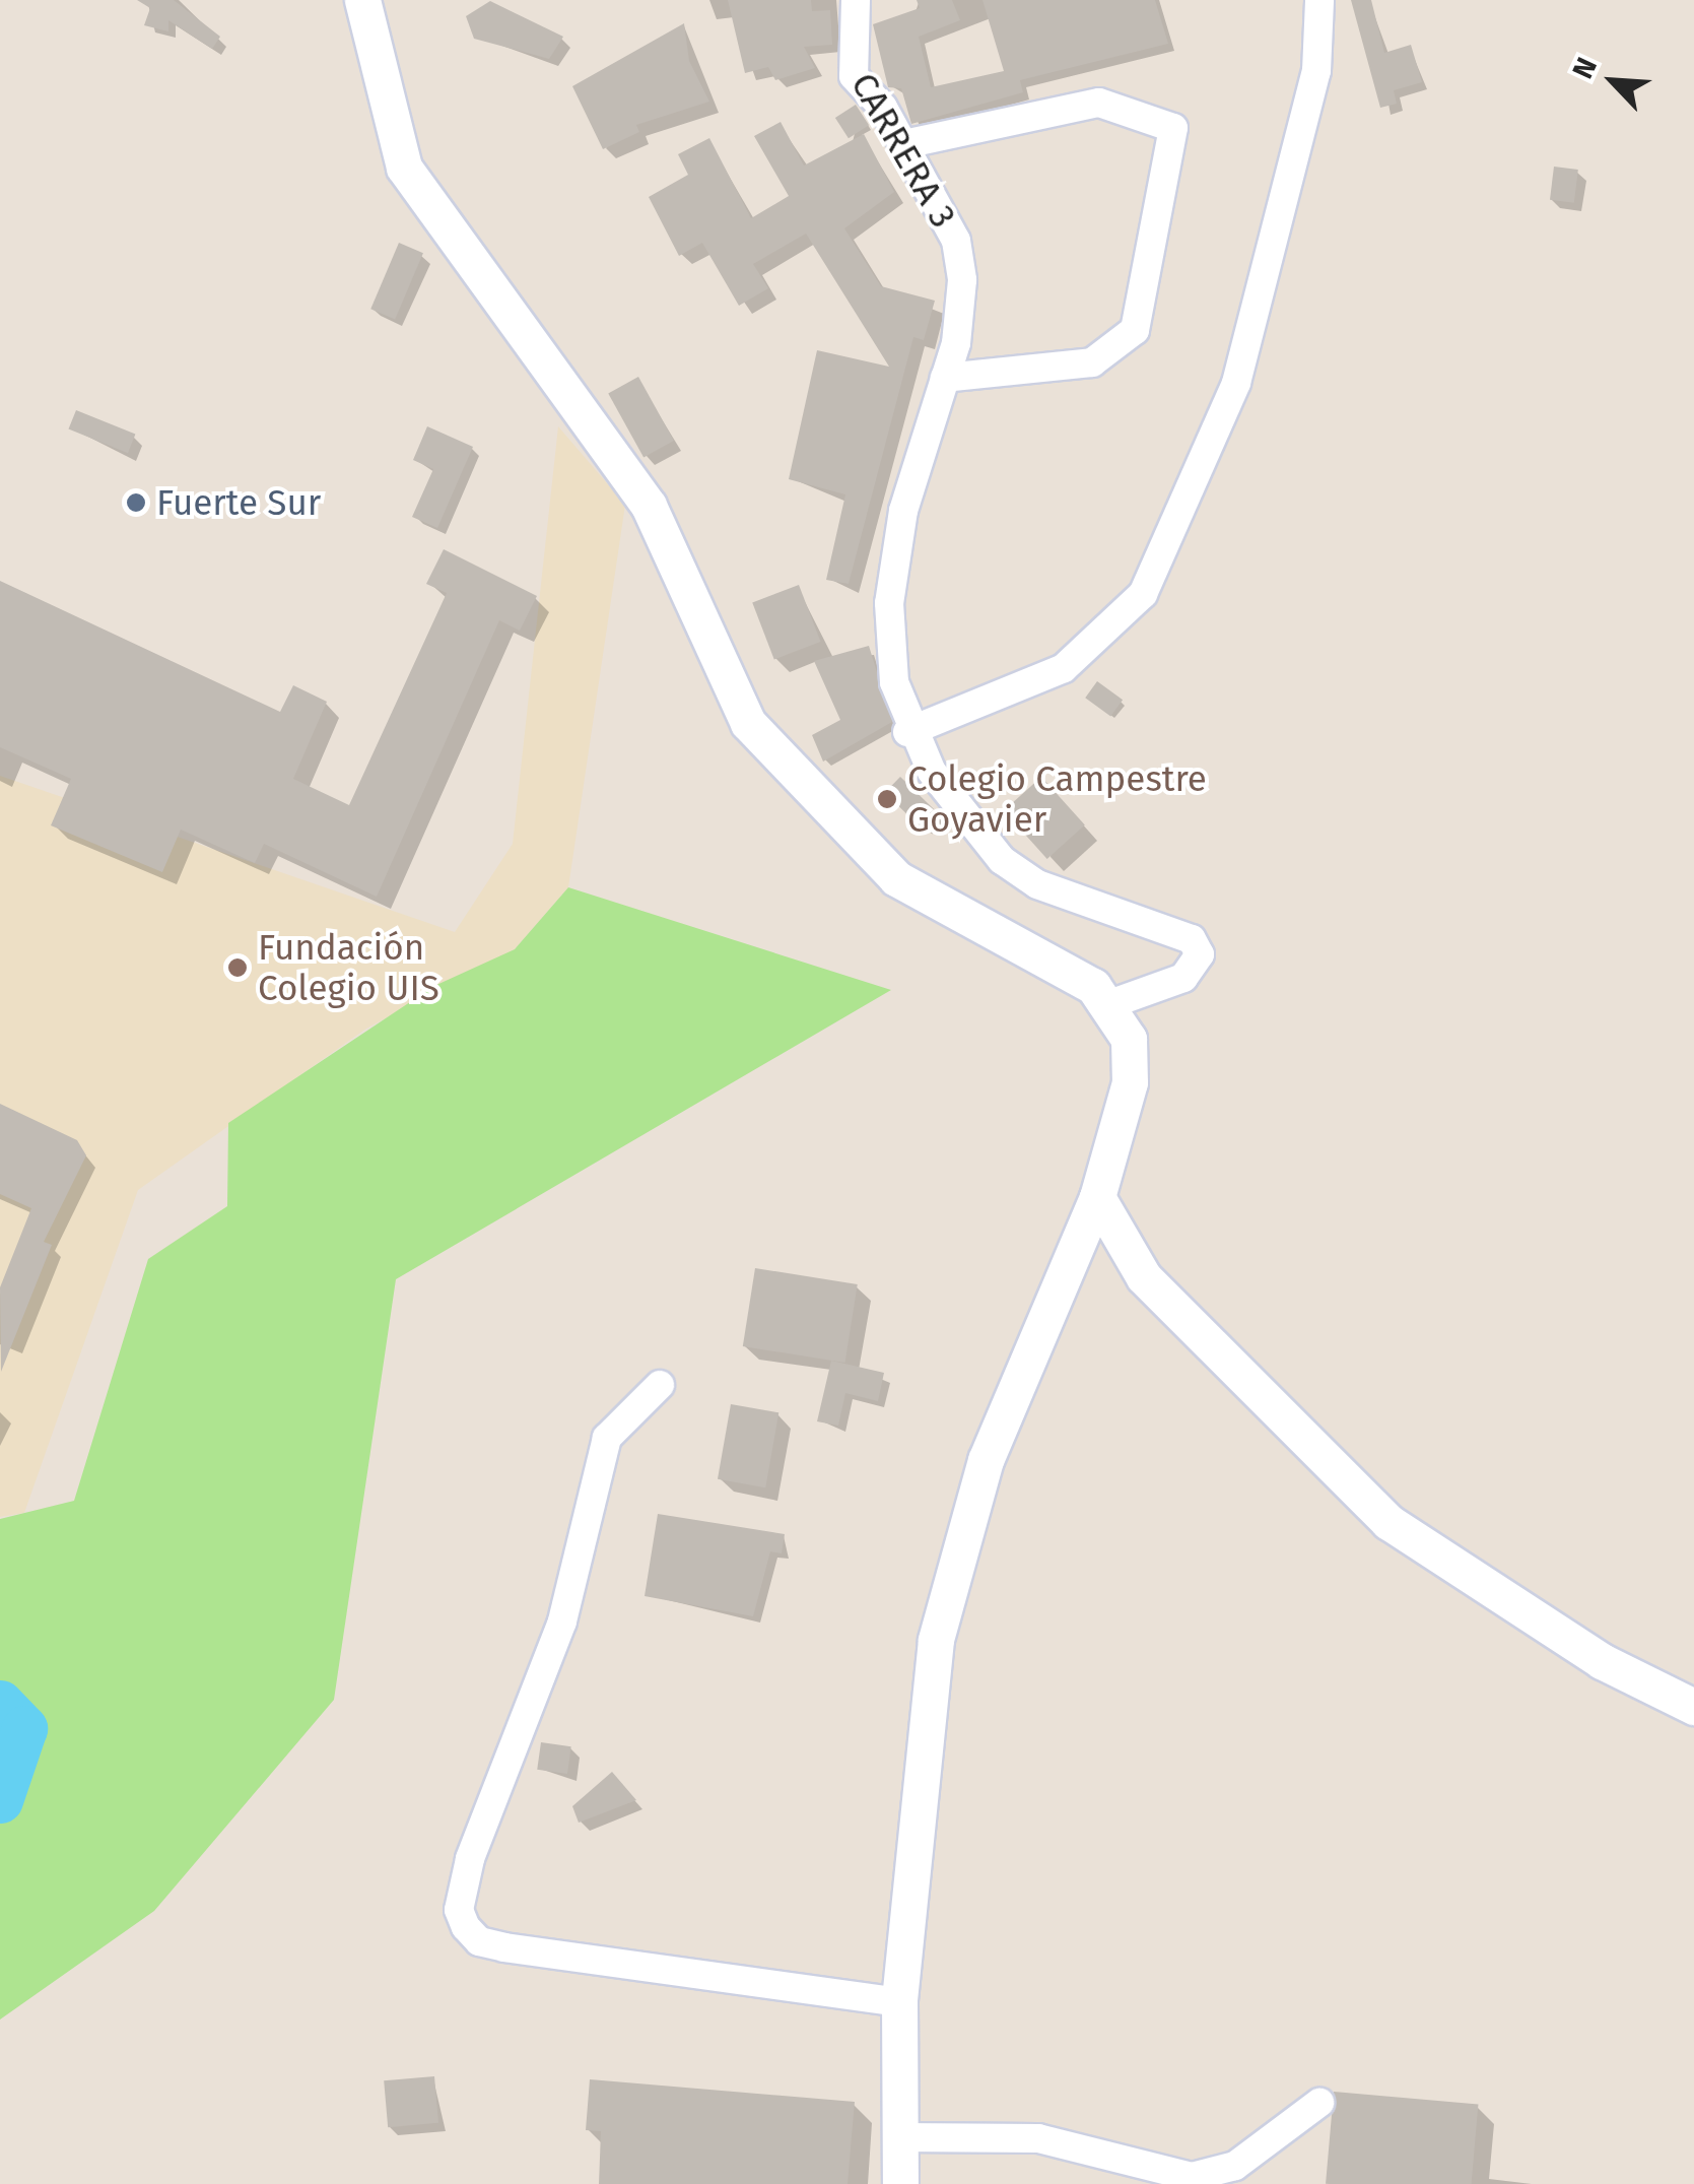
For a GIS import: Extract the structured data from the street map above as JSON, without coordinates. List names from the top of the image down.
{
  "streets": {
    "street": ["CARRERA 3"]
  },
  "places": ["Fuerte Sur", "Colegio Campestre Goyavier", "Fundación Colegio UIS"],
  "north": "top left"
}
